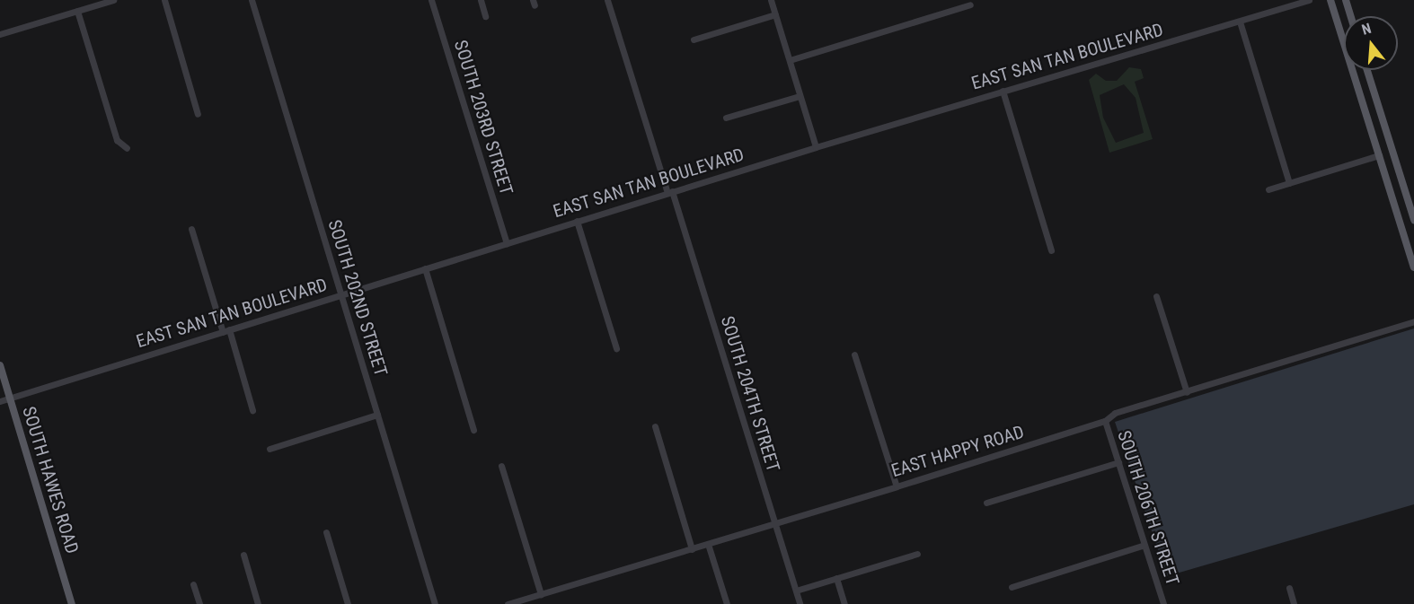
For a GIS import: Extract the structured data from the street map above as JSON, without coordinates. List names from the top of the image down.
{
  "streets": {
    "main road": ["SOUTH HAWES ROAD"],
    "street": [
      "EAST SAN TAN BOULEVARD",
      "SOUTH 203RD STREET",
      "SOUTH 202ND STREET",
      "SOUTH 204TH STREET",
      "EAST HAPPY ROAD",
      "SOUTH 206TH STREET"
    ]
  },
  "crossings": [
    ["EAST SAN TAN BOULEVARD", "SOUTH 203RD STREET"],
    ["EAST SAN TAN BOULEVARD", "SOUTH 202ND STREET"],
    ["EAST SAN TAN BOULEVARD", "SOUTH 204TH STREET"],
    ["EAST SAN TAN BOULEVARD", "SOUTH HAWES ROAD"],
    ["SOUTH 204TH STREET", "EAST HAPPY ROAD"],
    ["EAST HAPPY ROAD", "SOUTH 206TH STREET"]
  ],
  "north": "top"
}
